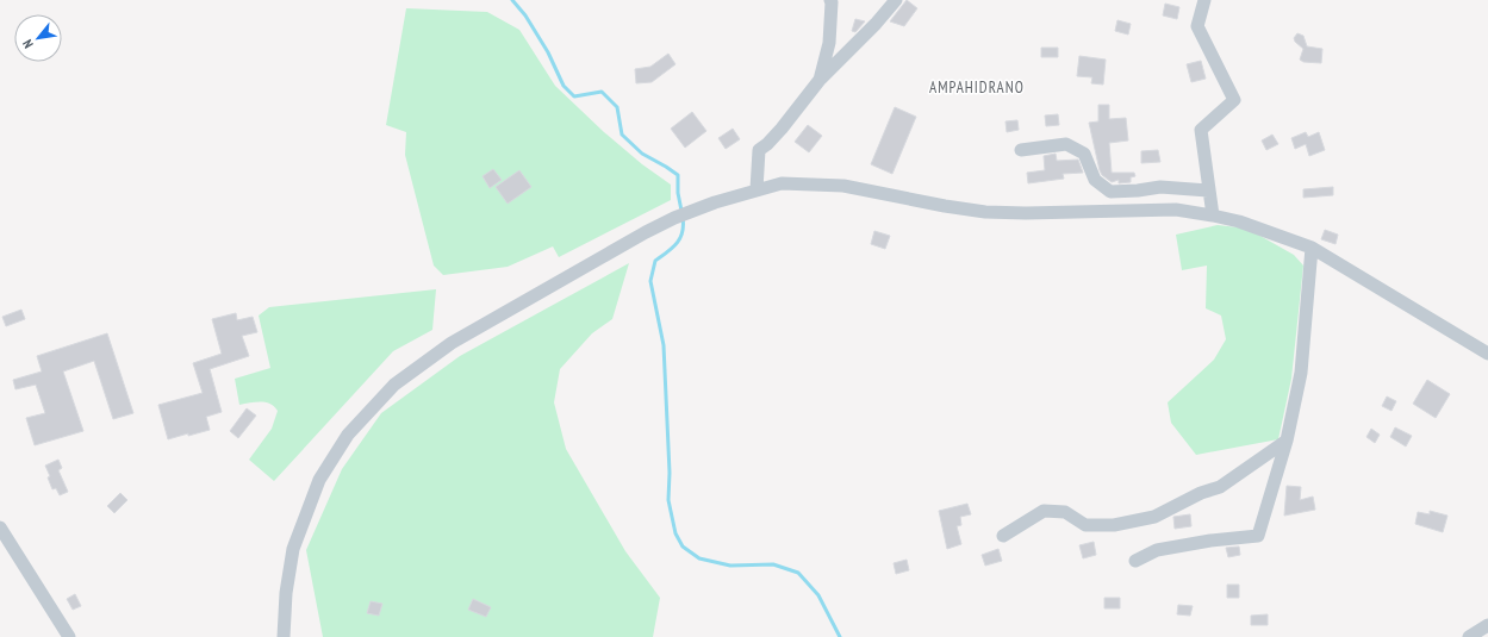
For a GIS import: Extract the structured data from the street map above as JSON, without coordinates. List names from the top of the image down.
{
  "districts": ["AMPAHIDRANO"],
  "north": "bottom left"
}
